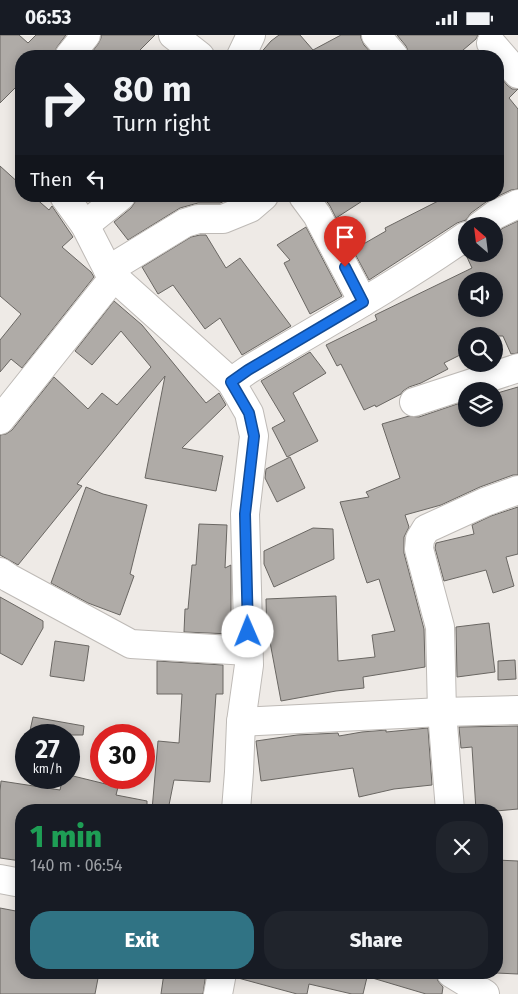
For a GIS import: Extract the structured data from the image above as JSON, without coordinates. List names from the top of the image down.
{
  "north": "top left",
  "page": {
    "status": "06:53",
    "turn": ["80 m", "Turn right"],
    "then": "Then",
    "speed": "27 km/h",
    "limit": "30",
    "heading": ["1 min", "140 m · 06:54"],
    "buttons": ["Exit", "Share"]
  }
}
